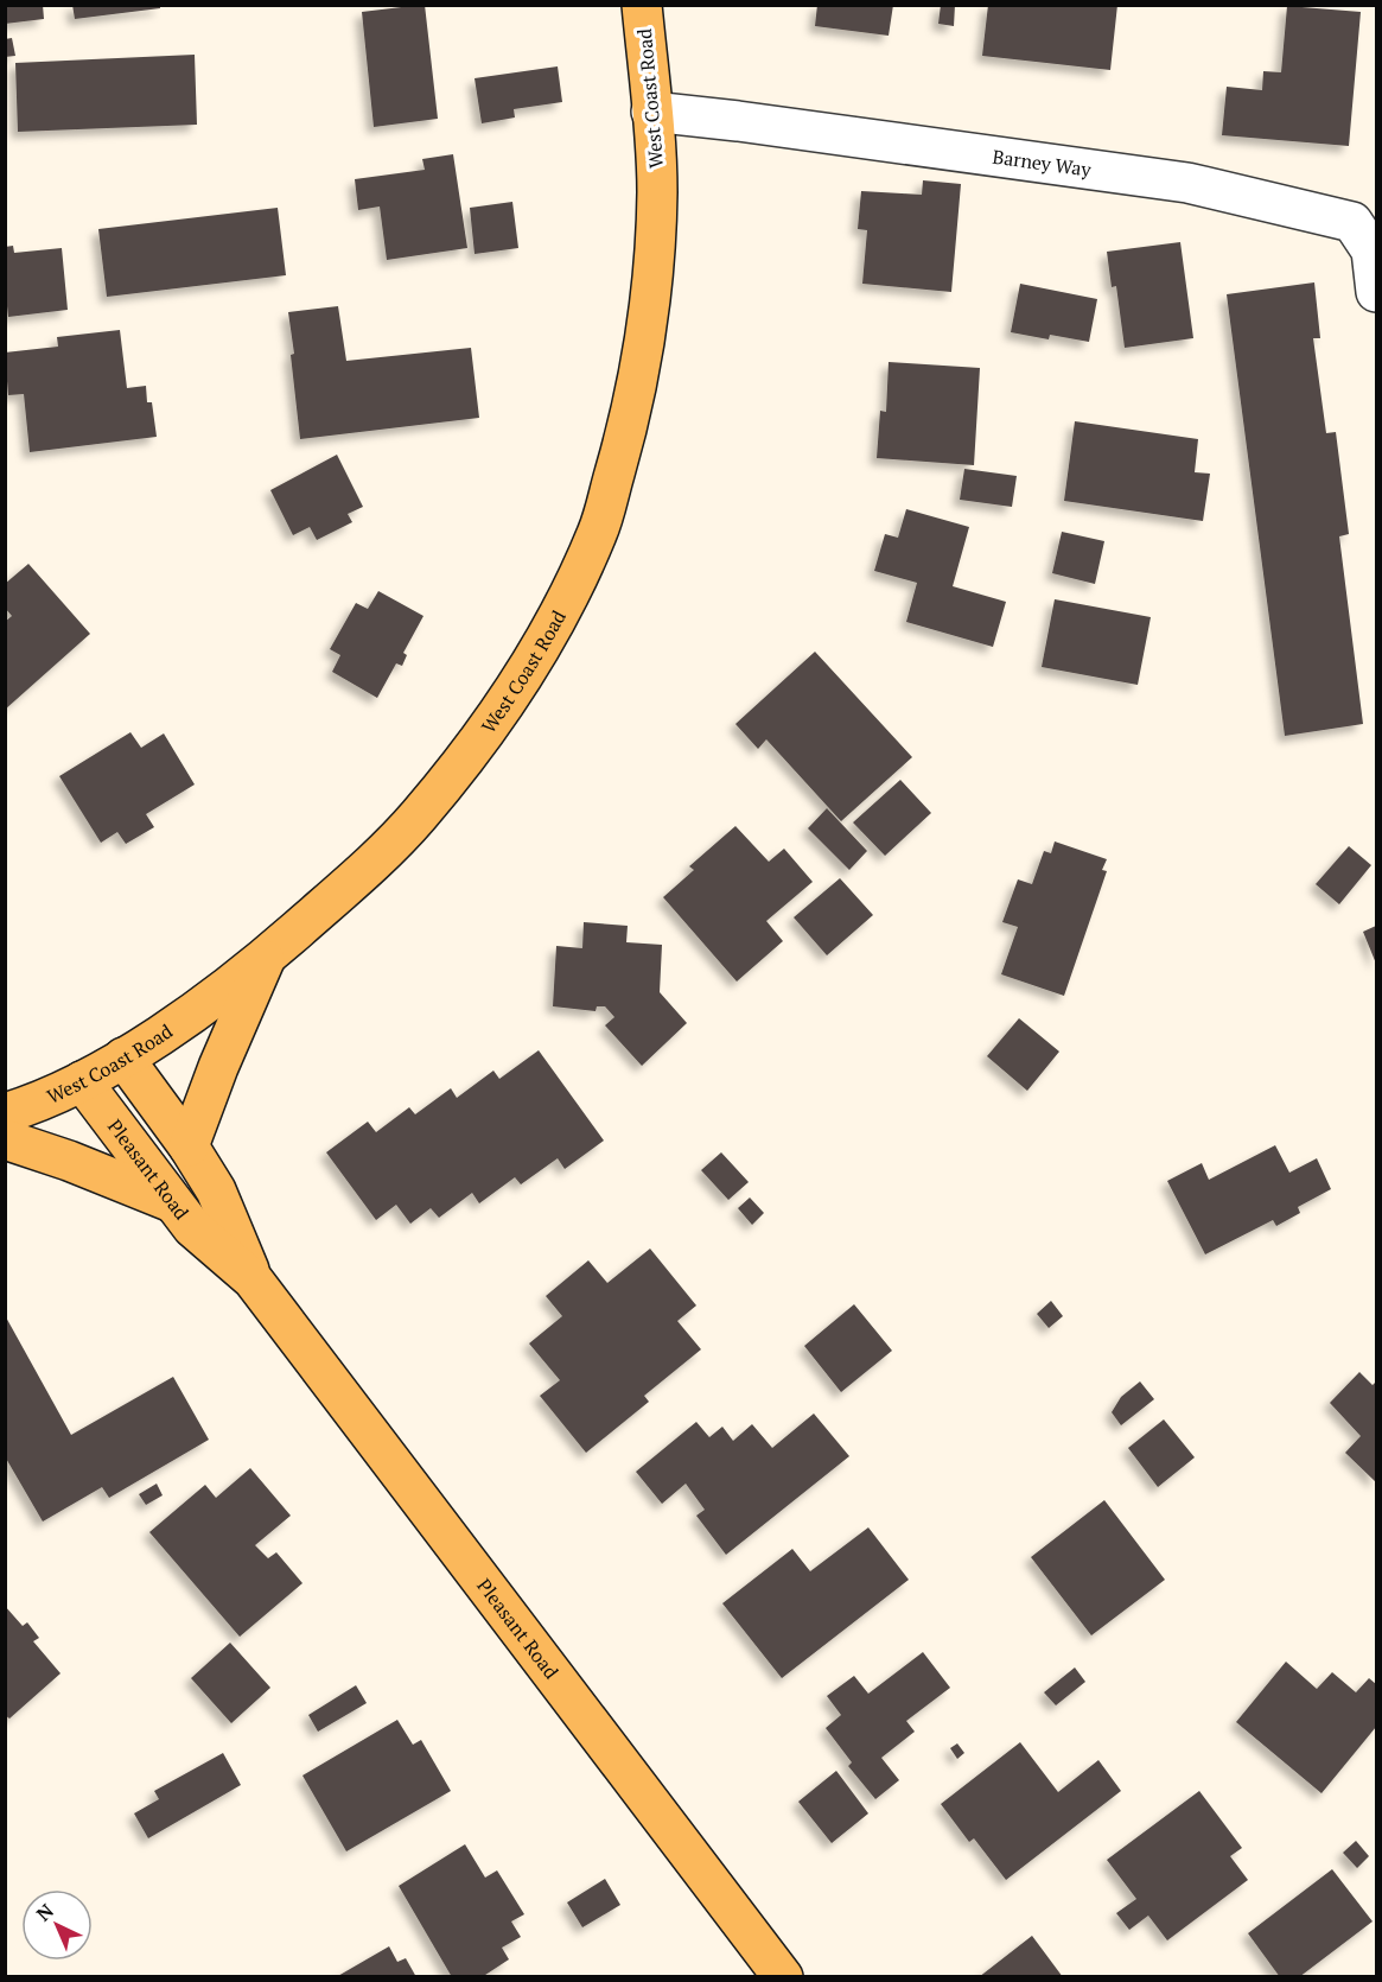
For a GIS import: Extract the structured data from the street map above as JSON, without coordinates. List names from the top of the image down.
{
  "streets": {
    "main road": ["West Coast Road", "Pleasant Road"],
    "street": ["Barney Way"]
  },
  "crossings": [
    ["West Coast Road", "Barney Way"],
    ["West Coast Road", "Pleasant Road"]
  ],
  "north": "top left"
}
